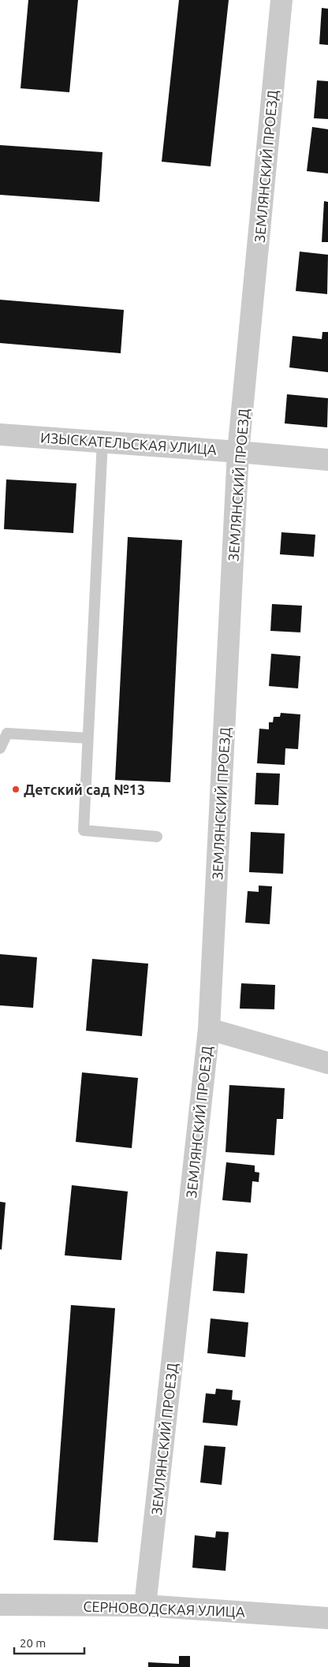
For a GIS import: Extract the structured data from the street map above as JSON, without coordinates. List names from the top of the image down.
{
  "streets": {
    "street": ["ЗЕМЛЯНСКИЙ ПРОЕЗД", "ИЗЫСКАТЕЛЬСКАЯ УЛИЦА", "СЕРНОВОДСКАЯ УЛИЦА"]
  },
  "crossings": [
    ["ЗЕМЛЯНСКИЙ ПРОЕЗД", "ИЗЫСКАТЕЛЬСКАЯ УЛИЦА"],
    ["ЗЕМЛЯНСКИЙ ПРОЕЗД", "СЕРНОВОДСКАЯ УЛИЦА"]
  ],
  "places": ["Детский сад №13"],
  "scale_bar": "20 m"
}
